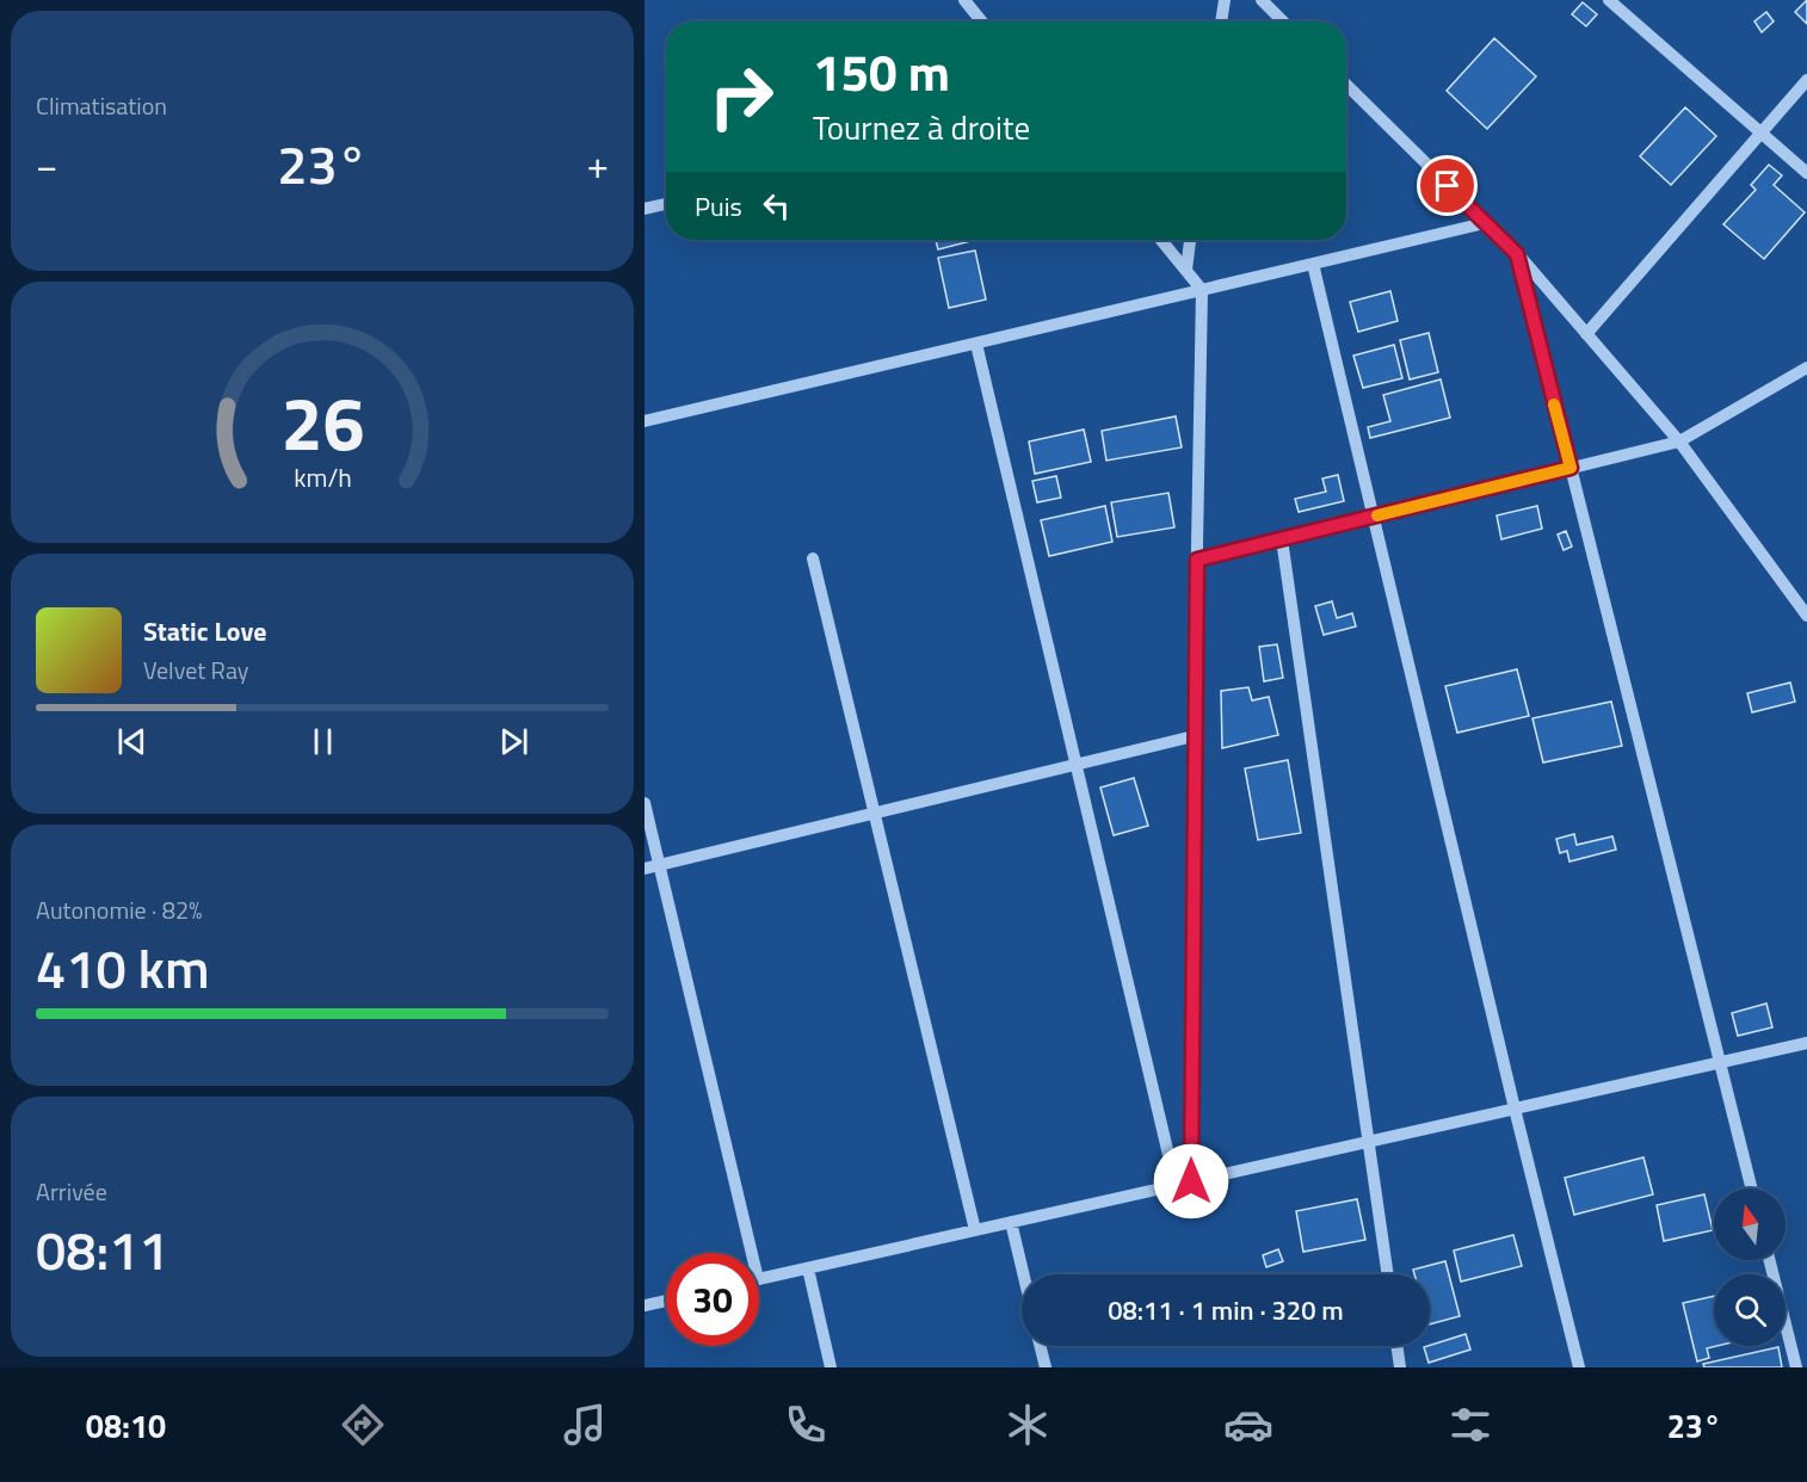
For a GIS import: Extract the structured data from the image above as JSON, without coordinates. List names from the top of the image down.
{
  "north": "top",
  "page": {
    "tile": [
      "Climatisation",
      ["Autonomie · 82%", "410 km"],
      ["Arrivée", "08:11"]
    ],
    "turn": ["150 m", "Tournez à droite"],
    "heat": ["−", "23°", "+"],
    "then": "Puis",
    "song": ["Static Love", "Velvet Ray"],
    "limit": "30",
    "trip": "08:11 · 1 min · 320 m",
    "tabs": ["08:10", "23°"],
    "gauge": ["26", "km/h"]
  }
}
